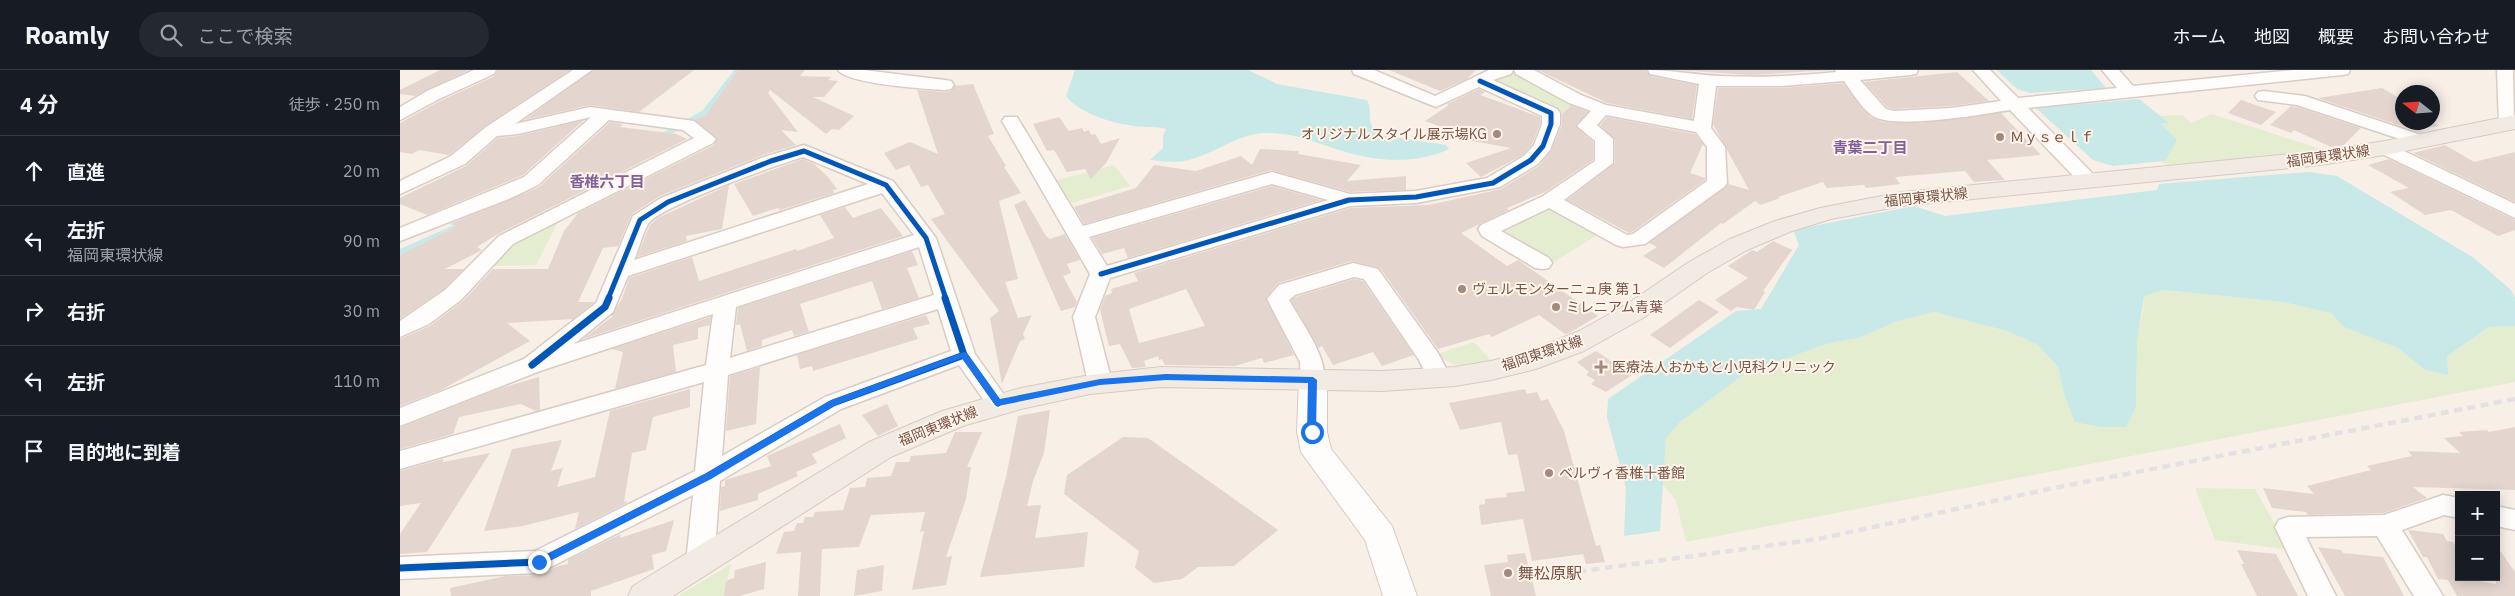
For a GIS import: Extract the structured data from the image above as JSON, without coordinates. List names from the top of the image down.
{
  "streets": {
    "main road": ["福岡東環状線"]
  },
  "districts": ["青葉二丁目", "香椎六丁目"],
  "places": {
    "other": [
      "オリジナルスタイル展示場KG",
      "Ｍｙｓｅｌｆ",
      "ヴェルモンターニュ庚 第１",
      "ミレニアム青葉",
      "ベルヴィ香椎十番館",
      "舞松原駅"
    ],
    "health": ["医療法人おかもと小児科クリニック"]
  },
  "north": "left",
  "page": {
    "header": "Roamly",
    "search": "ここで検索",
    "nav": [
      "ホーム",
      "地図",
      "概要",
      "お問い合わせ"
    ],
    "heading": ["4 分", "徒歩 · 250 m"],
    "list": [
      ["直進", "20 m"],
      ["左折", "福岡東環状線", "90 m"],
      ["右折", "30 m"],
      ["左折", "110 m"],
      "目的地に到着"
    ],
    "map_buttons": ["+", "−"]
  }
}
